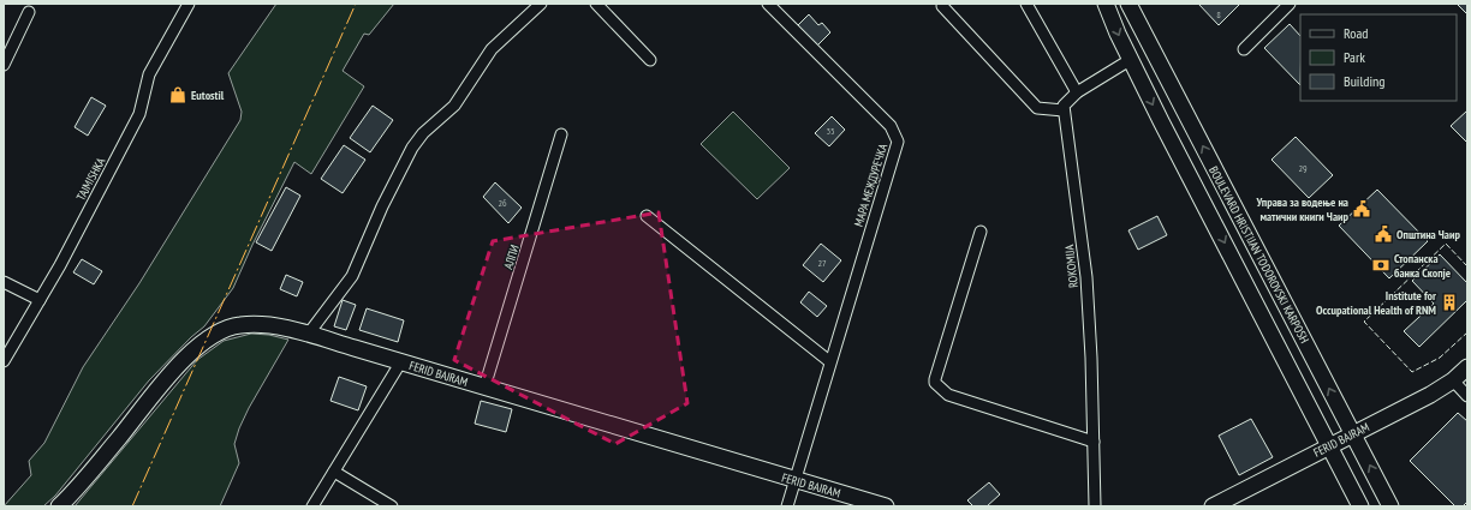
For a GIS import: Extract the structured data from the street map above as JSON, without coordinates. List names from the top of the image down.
{
  "streets": {
    "street": [
      "TAJMISHKA",
      "МАРА МЕЖДУРЕЧКА",
      "BOULEVARD HRISTIJAN TODOROVSKI KARPOSH",
      "АЛПИ",
      "ROKOMIJA",
      "FERID BAJRAM"
    ]
  },
  "crossings": [
    ["МАРА МЕЖДУРЕЧКА", "FERID BAJRAM"],
    ["BOULEVARD HRISTIJAN TODOROVSKI KARPOSH", "FERID BAJRAM"],
    ["АЛПИ", "FERID BAJRAM"]
  ],
  "places": {
    "shop": ["Eutostil"],
    "public building": ["Управа за водење на матични книги Чаир", "Општина Чаир"],
    "bank": ["Стопанска банка Скопје"],
    "building": ["Institute for Occupational Health of RNM"]
  },
  "house_numbers": [
    "8",
    "35",
    "29",
    "26",
    "27"
  ],
  "legend": ["Road", "Park", "Building"]
}
